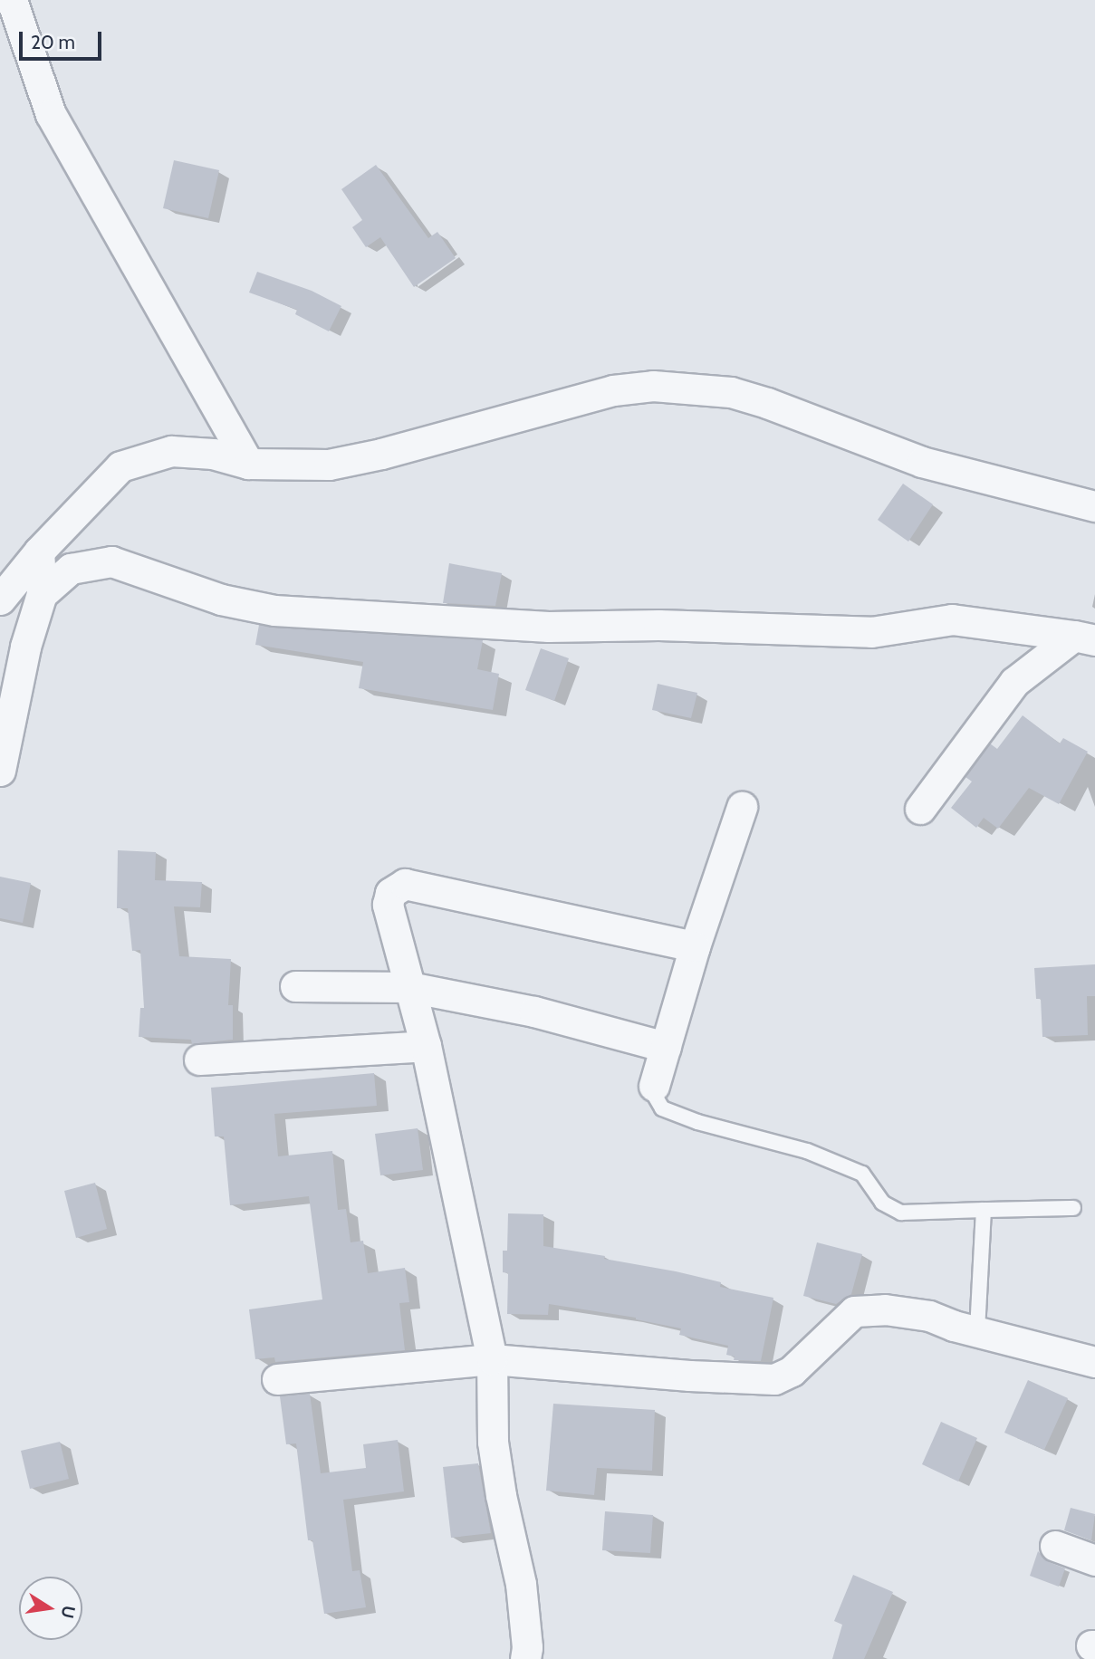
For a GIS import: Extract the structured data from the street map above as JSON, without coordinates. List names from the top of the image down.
{
  "scale_bar": "20 m",
  "north": "right"
}
